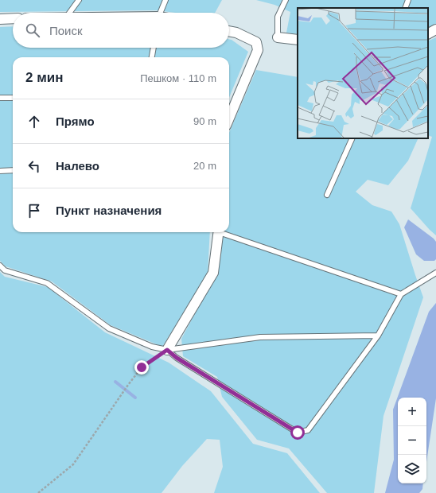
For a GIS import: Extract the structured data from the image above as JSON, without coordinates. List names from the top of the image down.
{
  "page": {
    "search": "Поиск",
    "heading": ["2 мин", "Пешком · 110 m"],
    "list": [
      ["Прямо", "90 m"],
      ["Налево", "20 m"],
      "Пункт назначения"
    ],
    "map_buttons": ["+", "−"]
  }
}
